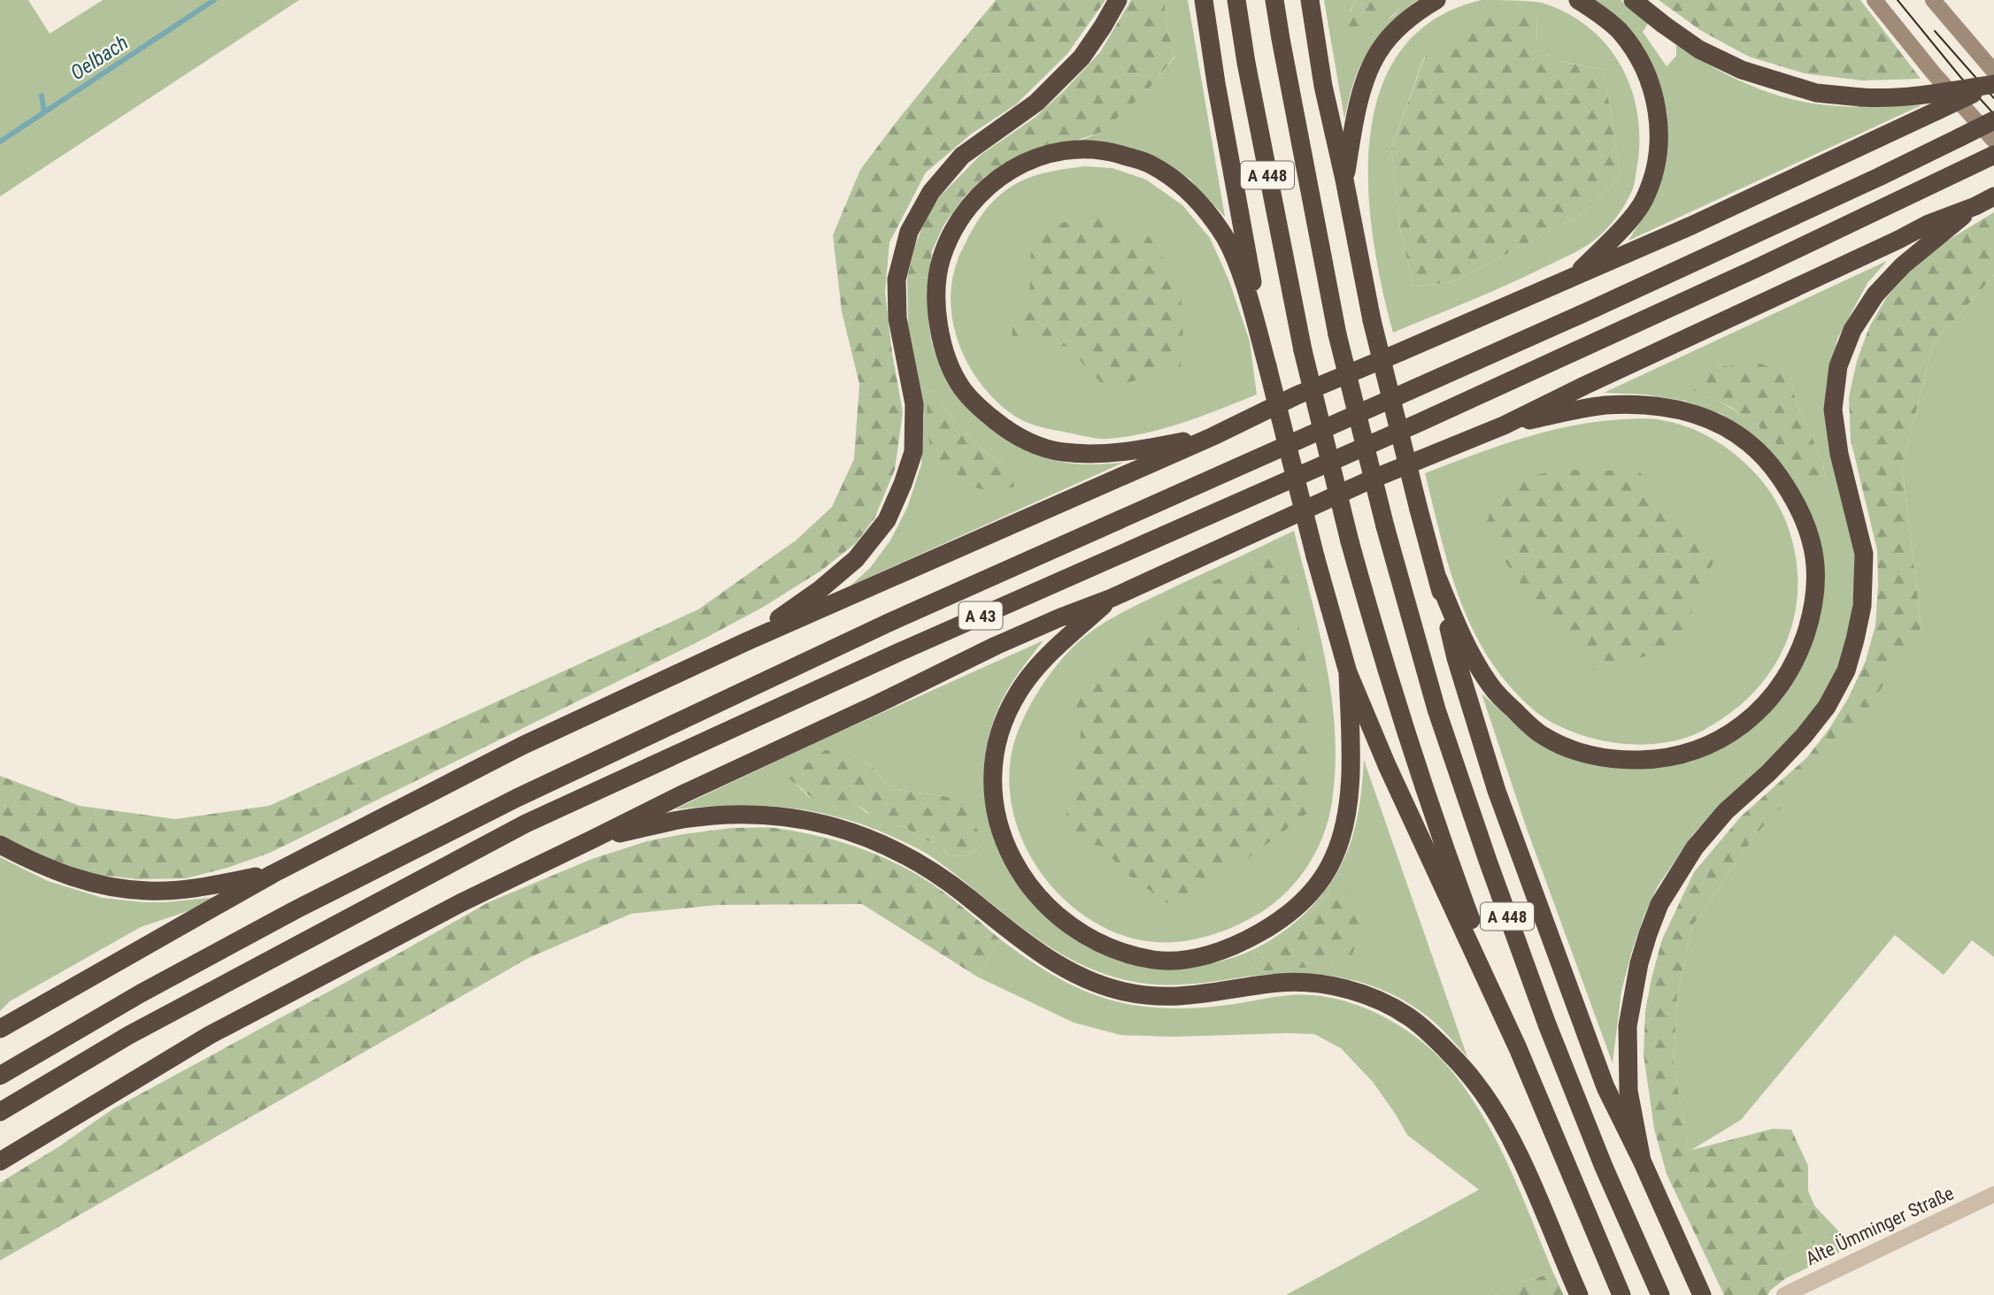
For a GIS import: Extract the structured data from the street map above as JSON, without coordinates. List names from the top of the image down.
{
  "streets": {
    "highway": ["A 448", "A 43"],
    "street": ["Alte Ümminger Straße"]
  },
  "water": ["Oelbach"]
}
